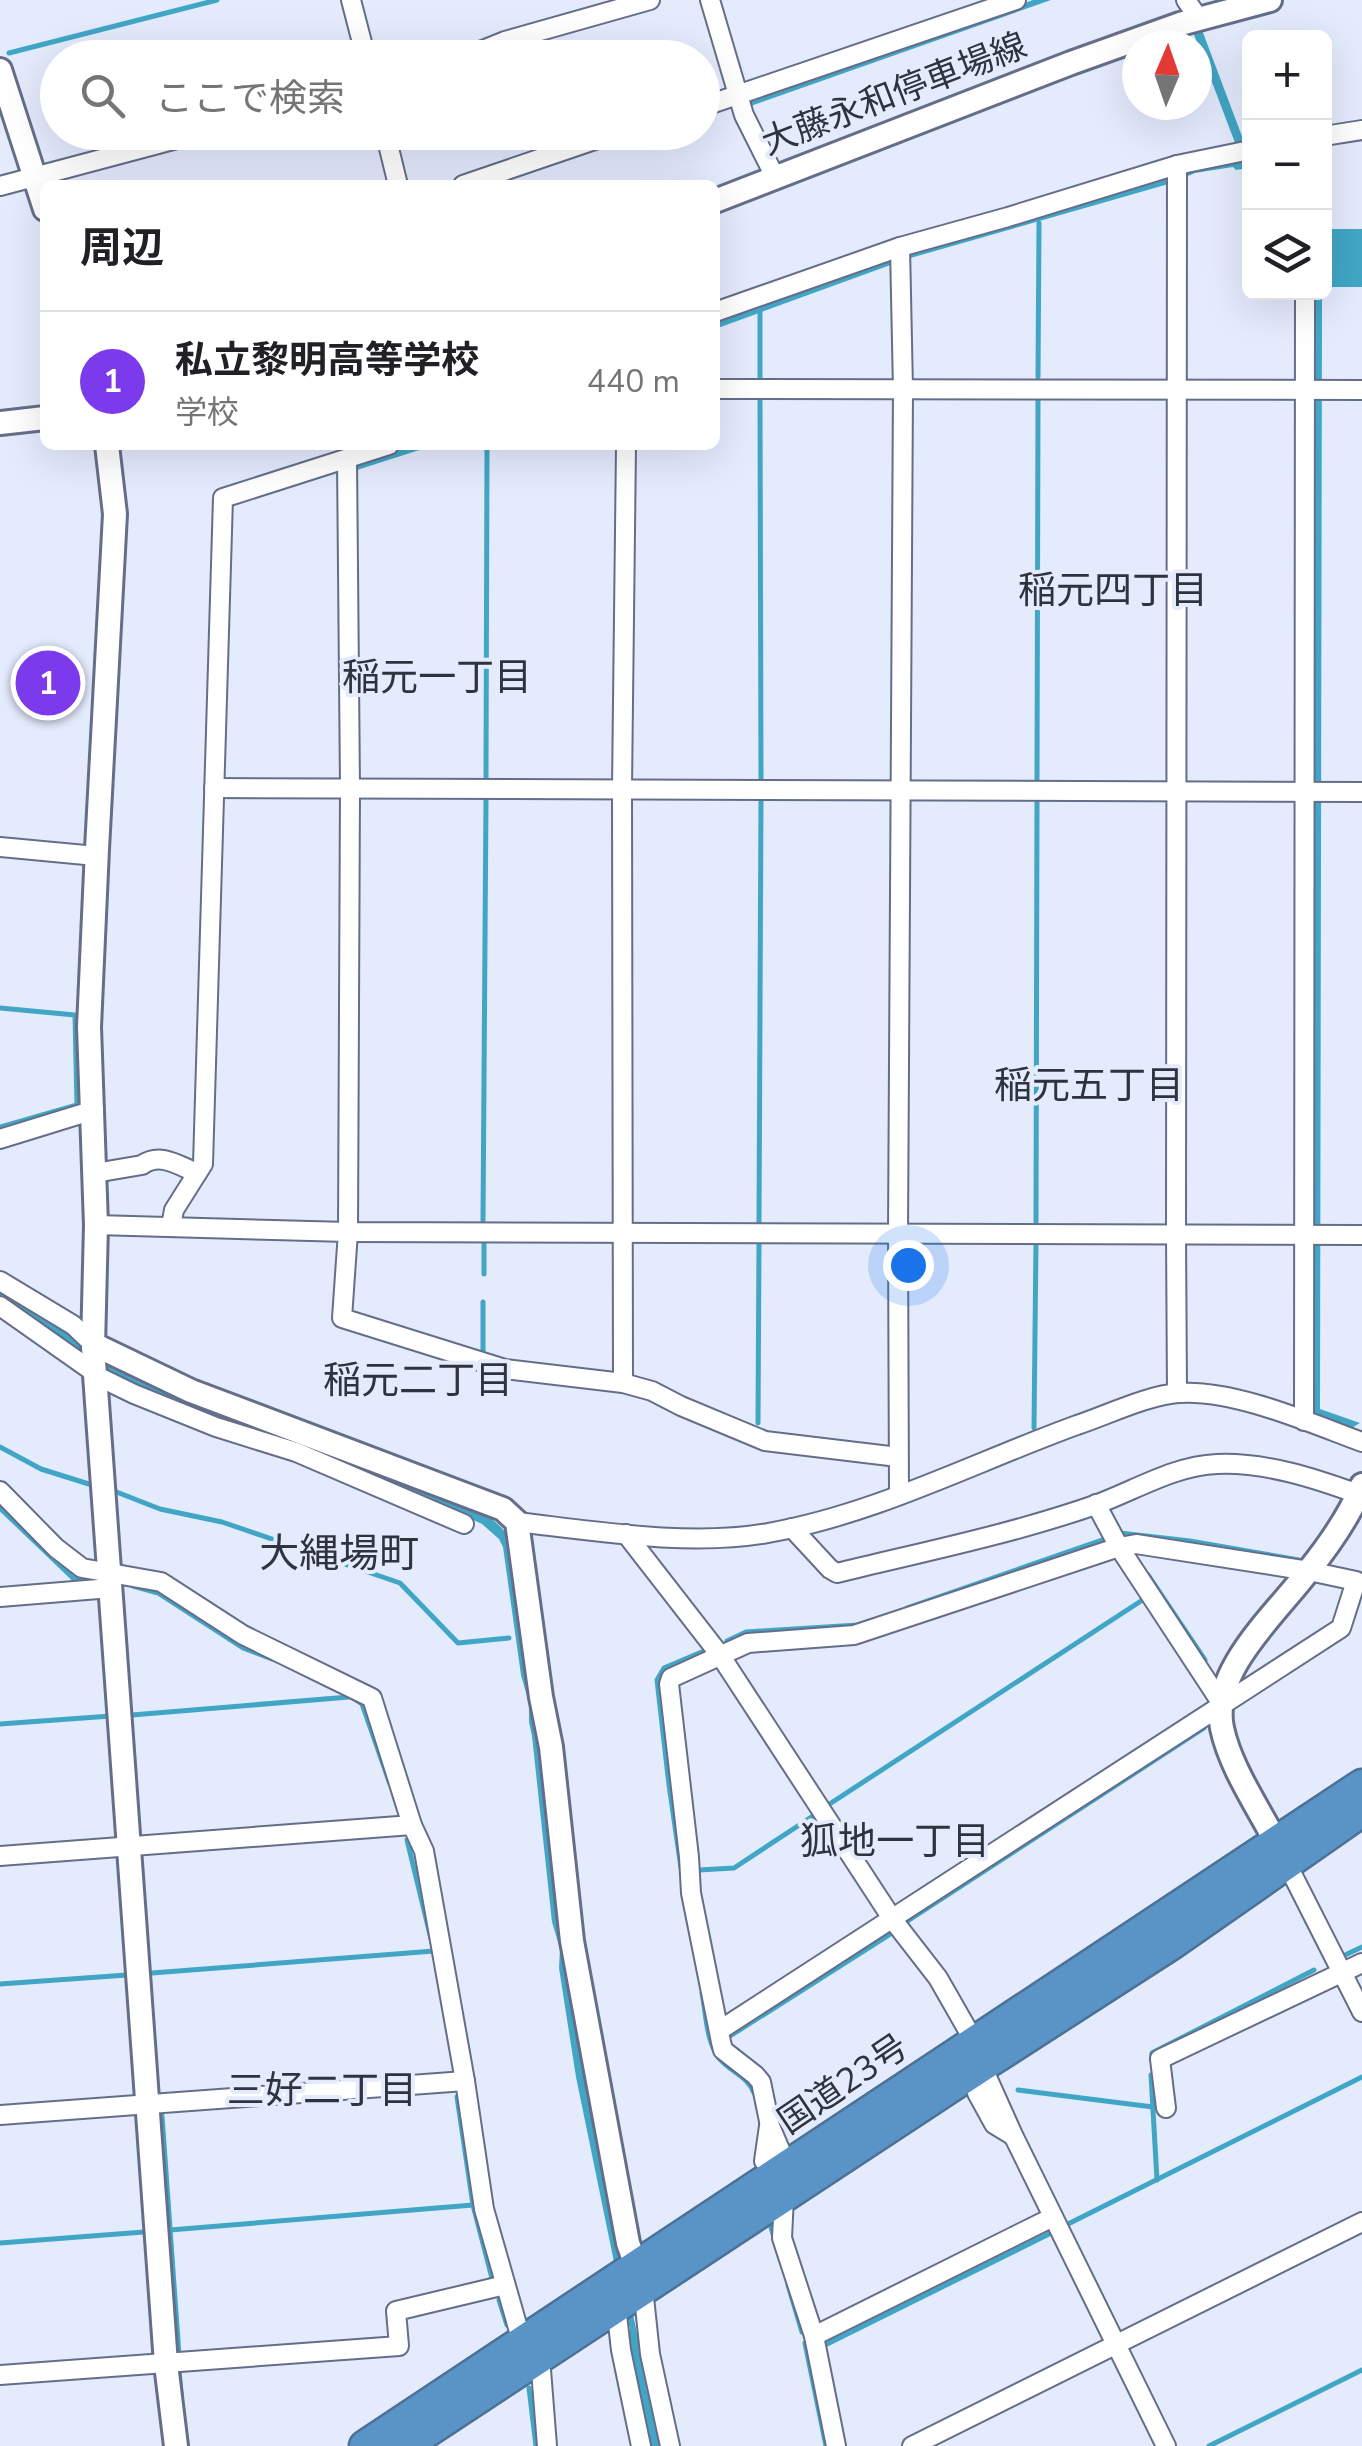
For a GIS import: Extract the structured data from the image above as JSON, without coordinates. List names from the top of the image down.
{
  "streets": {
    "highway": ["国道23号"],
    "street": ["大藤永和停車場線"]
  },
  "districts": [
    "稲元四丁目",
    "稲元一丁目",
    "稲元五丁目",
    "稲元二丁目",
    "大縄場町",
    "狐地一丁目",
    "三好二丁目"
  ],
  "north": "top",
  "page": {
    "map_buttons": ["+", "−"],
    "search": "ここで検索",
    "heading": "周辺",
    "list": [
      {
        "mark": "1",
        "name": "私立黎明高等学校",
        "note": "学校",
        "value": "440 m"
      }
    ],
    "pins": "1"
  }
}
